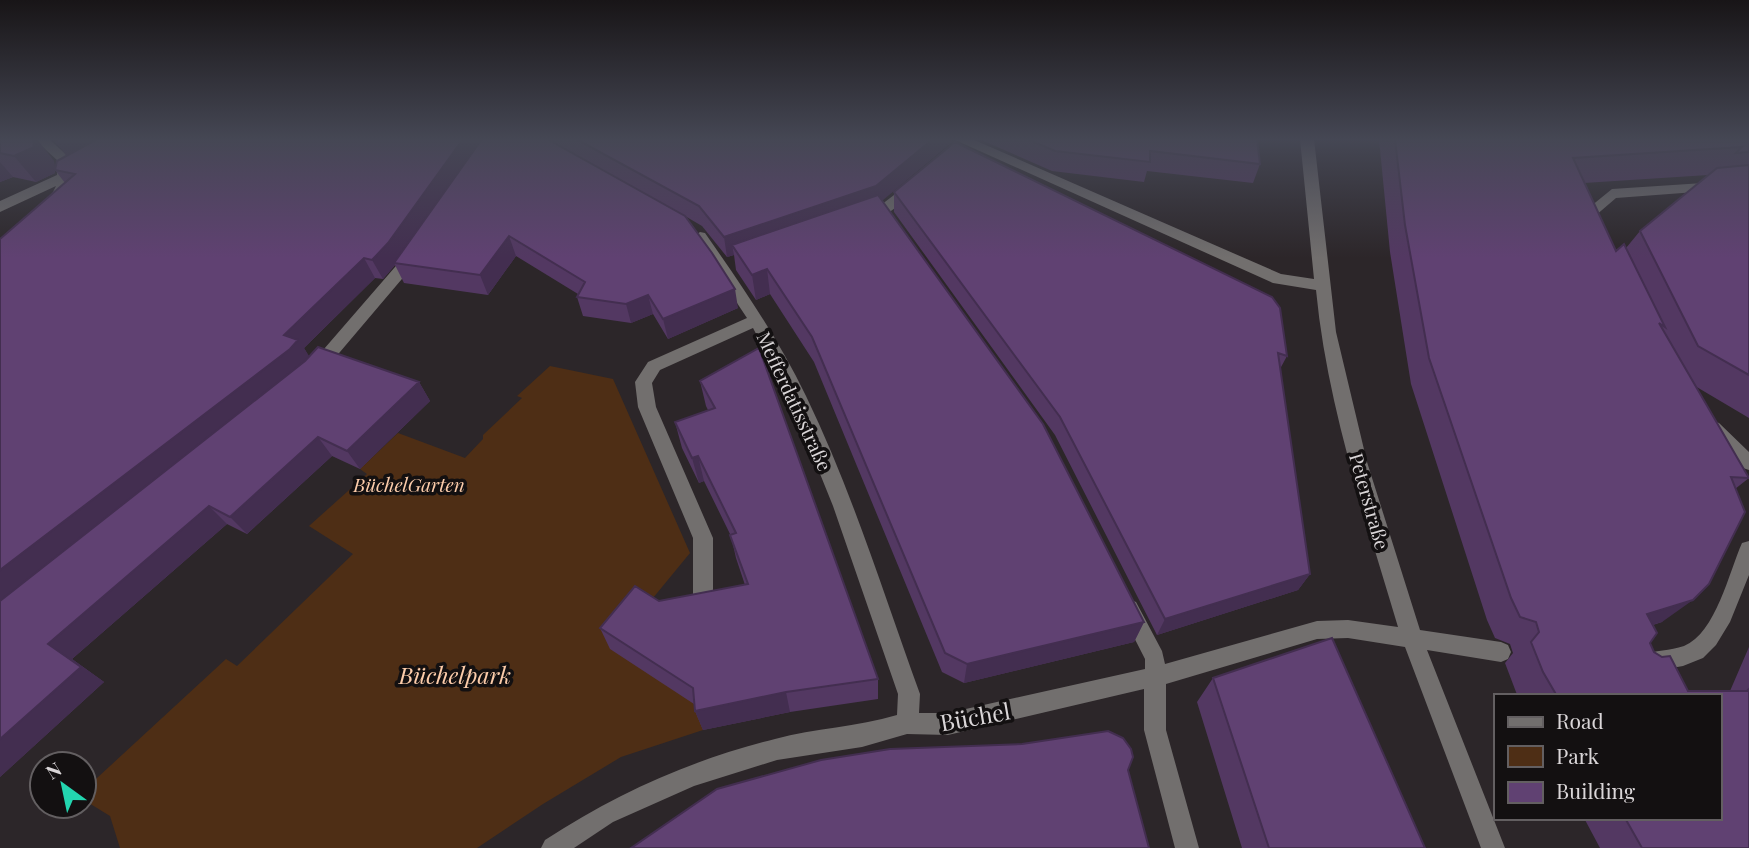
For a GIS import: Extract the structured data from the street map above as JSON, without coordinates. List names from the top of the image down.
{
  "streets": {
    "street": ["Mefferdatisstraße", "Peterstraße", "Büchel"]
  },
  "crossings": [
    ["Mefferdatisstraße", "Büchel"],
    ["Peterstraße", "Büchel"]
  ],
  "parks": ["BüchelGarten", "Büchelpark"],
  "legend": ["Road", "Park", "Building"],
  "north": "top left"
}
